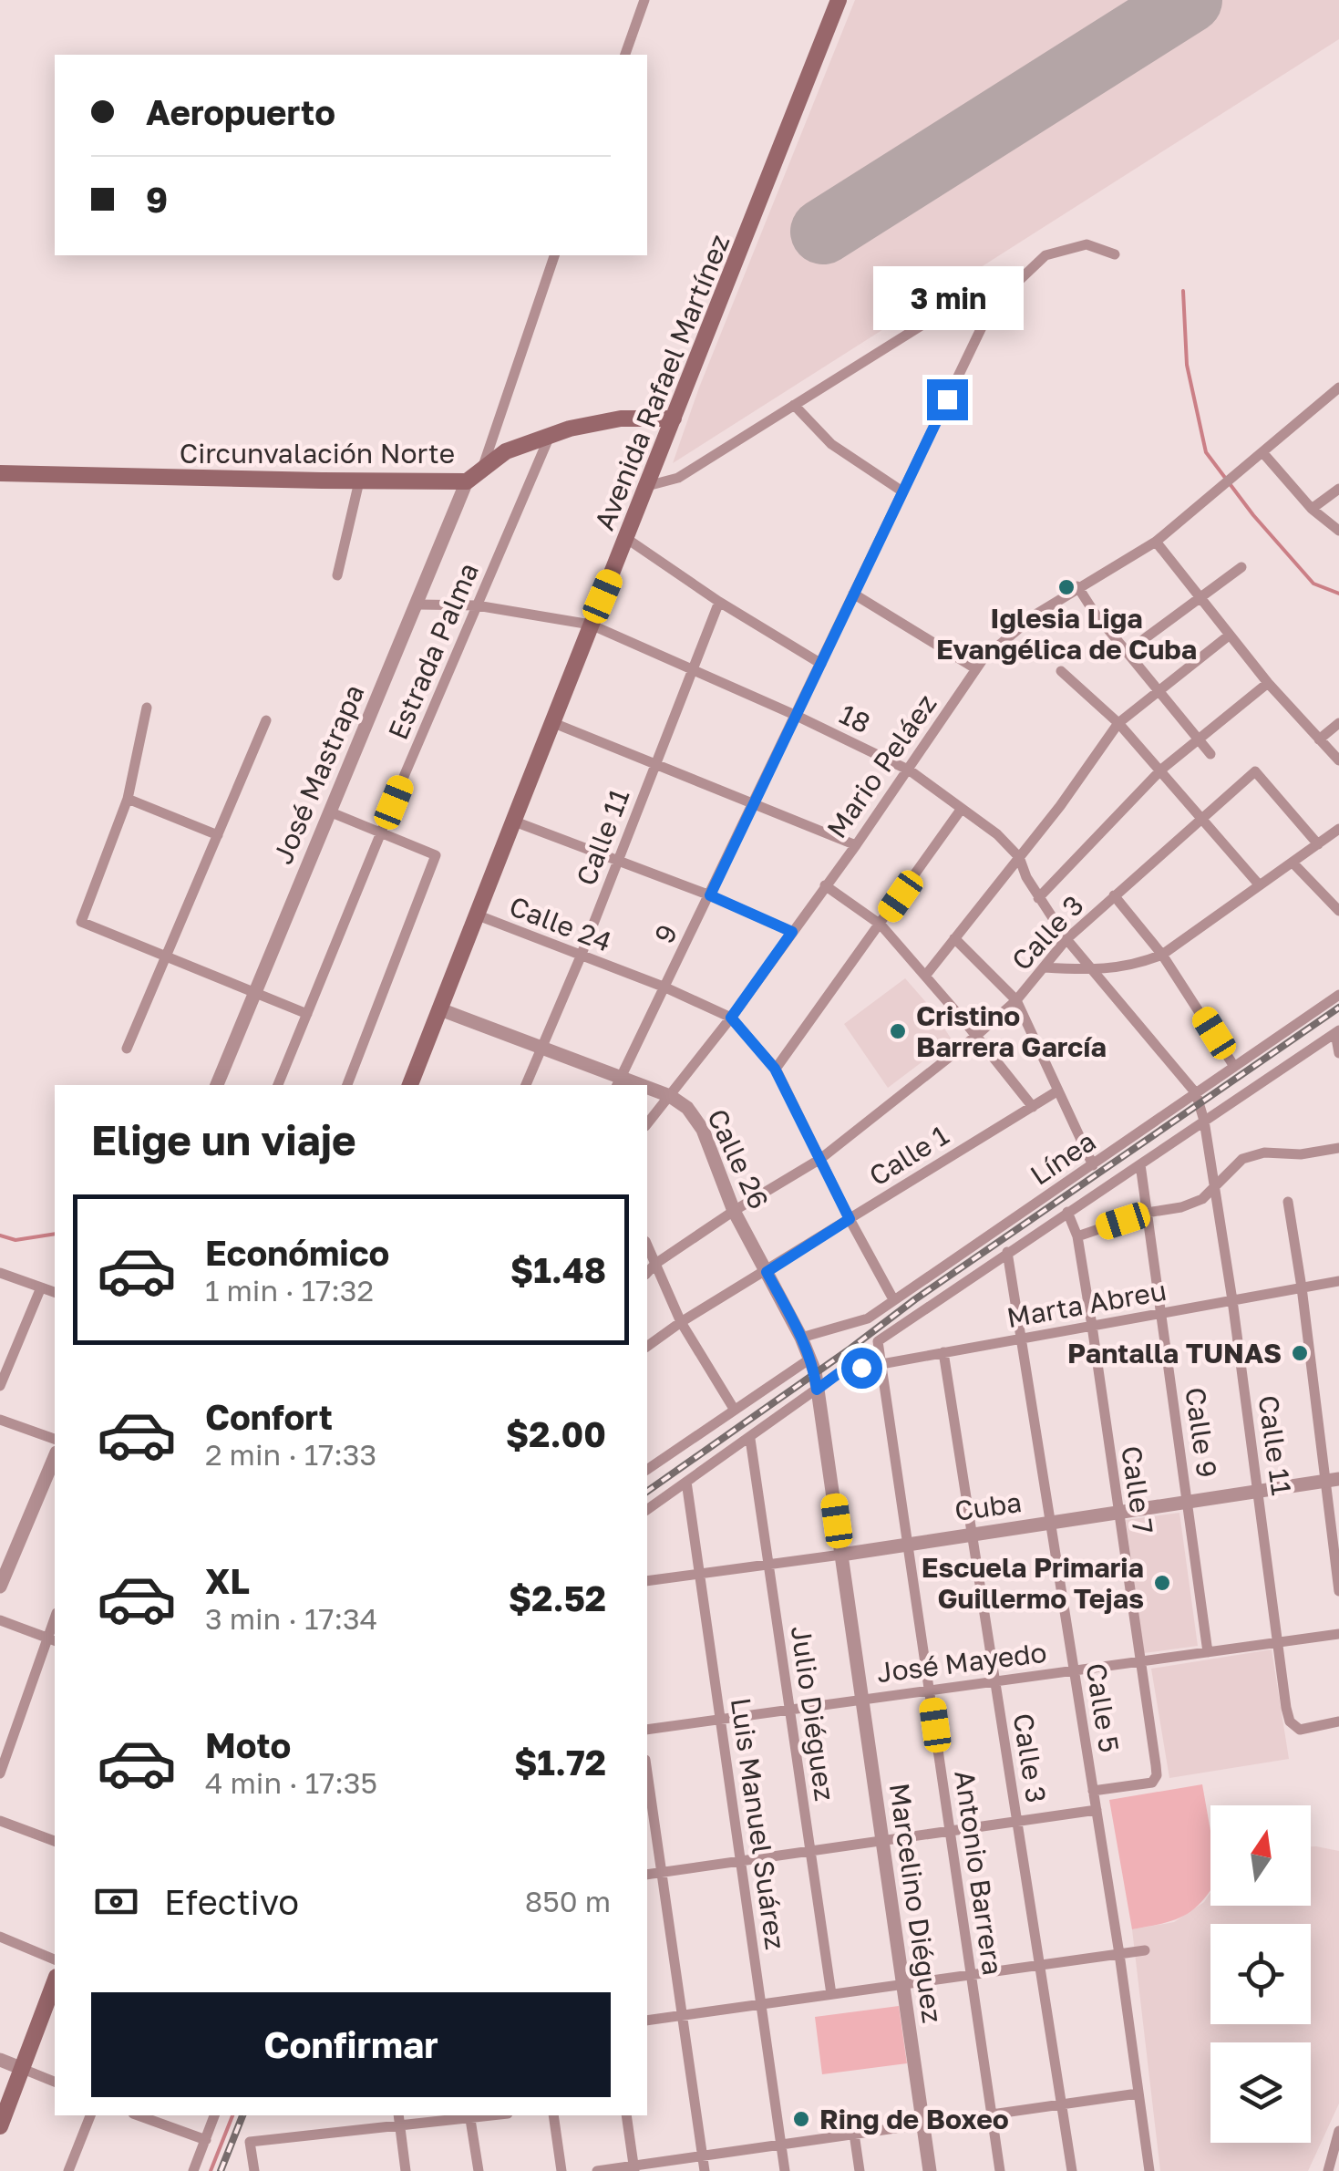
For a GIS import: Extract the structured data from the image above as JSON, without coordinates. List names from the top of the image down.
{
  "streets": {
    "main road": ["Avenida Rafael Martínez", "Circunvalación Norte"],
    "street": [
      "Estrada Palma",
      "18",
      "Mario Peláez",
      "José Mastrapa",
      "Calle 11",
      "Calle 24",
      "Calle 3",
      "9",
      "Calle 1",
      "Línea",
      "Calle 26",
      "Marta Abreu",
      "Calle 9",
      "Calle 7",
      "Cuba",
      "José Mayedo",
      "Calle 5",
      "Julio Diéguez",
      "Luis Manuel Suárez",
      "Antonio Barrera",
      "Marcelino Diéguez"
    ]
  },
  "crossings": [
    ["Avenida Rafael Martínez", "Circunvalación Norte"],
    ["Avenida Rafael Martínez", "18"],
    ["Avenida Rafael Martínez", "Calle 24"],
    ["Avenida Rafael Martínez", "Calle 26"],
    ["Circunvalación Norte", "Estrada Palma"],
    ["Circunvalación Norte", "José Mastrapa"],
    ["Estrada Palma", "18"],
    ["18", "Mario Peláez"],
    ["18", "José Mastrapa"],
    ["18", "Calle 11"],
    ["18", "Calle 3"],
    ["18", "9"],
    ["18", "Línea"],
    ["Mario Peláez", "Calle 24"],
    ["Mario Peláez", "Calle 26"],
    ["Calle 11", "Calle 24"],
    ["Calle 11", "Línea"],
    ["Calle 11", "Calle 26"],
    ["Calle 11", "Marta Abreu"],
    ["Calle 11", "Cuba"],
    ["Calle 11", "José Mayedo"],
    ["Calle 24", "Calle 3"],
    ["Calle 24", "9"],
    ["Calle 24", "Calle 1"],
    ["Calle 24", "Línea"],
    ["Calle 3", "Calle 26"],
    ["Calle 3", "Marta Abreu"],
    ["Calle 3", "Cuba"],
    ["Calle 3", "José Mayedo"],
    ["9", "Calle 26"],
    ["Calle 1", "Calle 26"],
    ["Línea", "Calle 26"],
    ["Línea", "Marta Abreu"],
    ["Línea", "Calle 9"],
    ["Línea", "Calle 7"],
    ["Línea", "Calle 5"],
    ["Línea", "Antonio Barrera"],
    ["Calle 26", "Marcelino Diéguez"],
    ["Marta Abreu", "Calle 9"],
    ["Marta Abreu", "Calle 7"],
    ["Marta Abreu", "Calle 5"],
    ["Marta Abreu", "Antonio Barrera"],
    ["Marta Abreu", "Marcelino Diéguez"],
    ["Calle 9", "Cuba"],
    ["Calle 9", "José Mayedo"],
    ["Calle 7", "Cuba"],
    ["Calle 7", "José Mayedo"],
    ["Calle 7", "Calle 5"],
    ["Cuba", "Calle 5"],
    ["Cuba", "Julio Diéguez"],
    ["Cuba", "Luis Manuel Suárez"],
    ["Cuba", "Antonio Barrera"],
    ["Cuba", "Marcelino Diéguez"],
    ["José Mayedo", "Calle 5"],
    ["José Mayedo", "Julio Diéguez"],
    ["José Mayedo", "Luis Manuel Suárez"],
    ["José Mayedo", "Antonio Barrera"],
    ["José Mayedo", "Marcelino Diéguez"]
  ],
  "places": [
    "Iglesia Liga Evangélica de Cuba",
    "Cristino Barrera García",
    "Pantalla TUNAS",
    "Escuela Primaria Guillermo Tejas",
    "Ring de Boxeo"
  ],
  "north": "top",
  "page": {
    "banner": ["Aeropuerto", "9"],
    "bubble": "3 min",
    "heading": "Elige un viaje",
    "list": [
      {
        "name": "Económico",
        "note": "1 min · 17:32",
        "value": "$1.48"
      },
      {
        "name": "Confort",
        "note": "2 min · 17:33",
        "value": "$2.00"
      },
      {
        "name": "XL",
        "note": "3 min · 17:34",
        "value": "$2.52"
      },
      {
        "name": "Moto",
        "note": "4 min · 17:35",
        "value": "$1.72"
      }
    ],
    "pay": ["Efectivo", "850 m"],
    "buttons": "Confirmar"
  }
}
